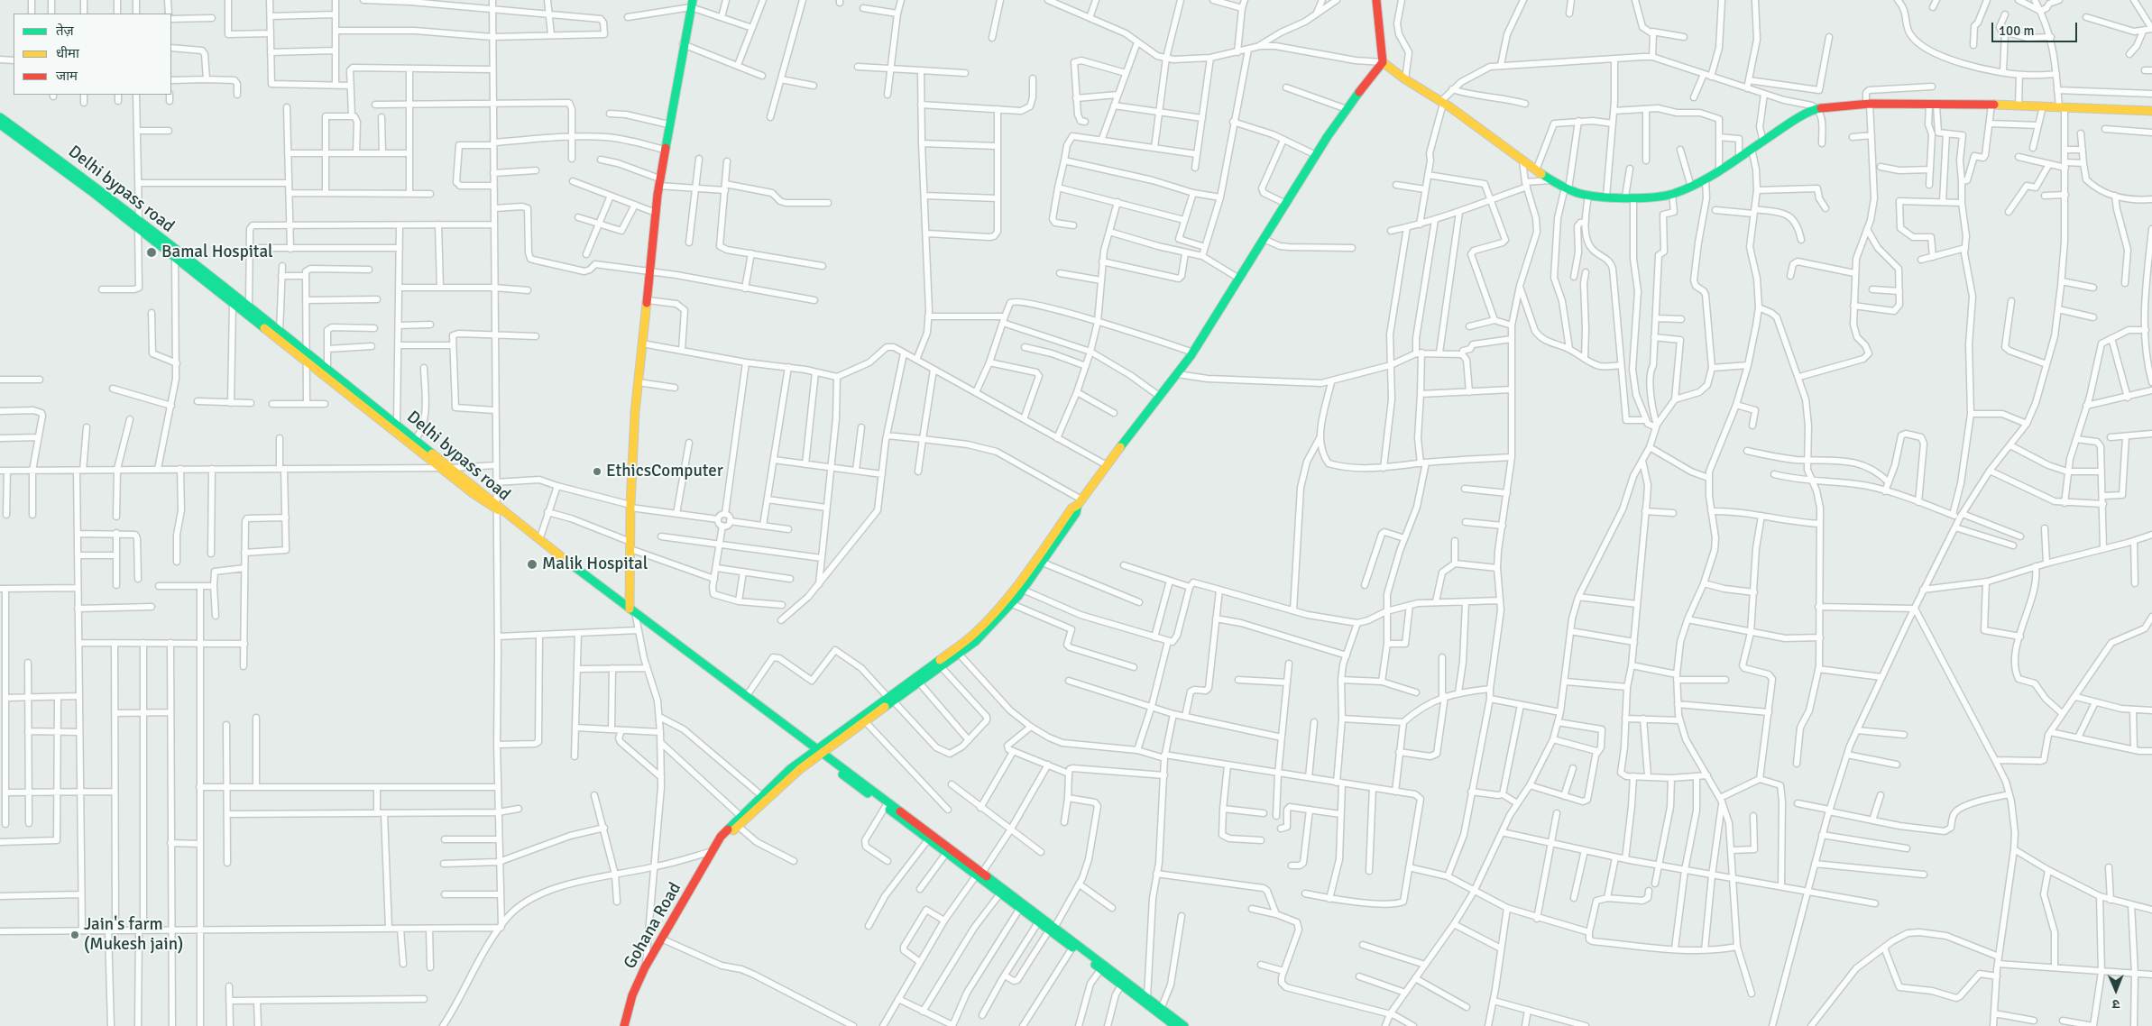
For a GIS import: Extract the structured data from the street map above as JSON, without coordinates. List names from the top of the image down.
{
  "streets": {
    "main road": ["Delhi bypass road", "Gohana Road"]
  },
  "places": [
    "Bamal Hospital",
    "EthicsComputer",
    "Malik Hospital",
    "Jain's farm (Mukesh jain)"
  ],
  "legend": ["तेज़", "धीमा", "जाम"],
  "scale_bar": "100 m",
  "north": "bottom"
}
